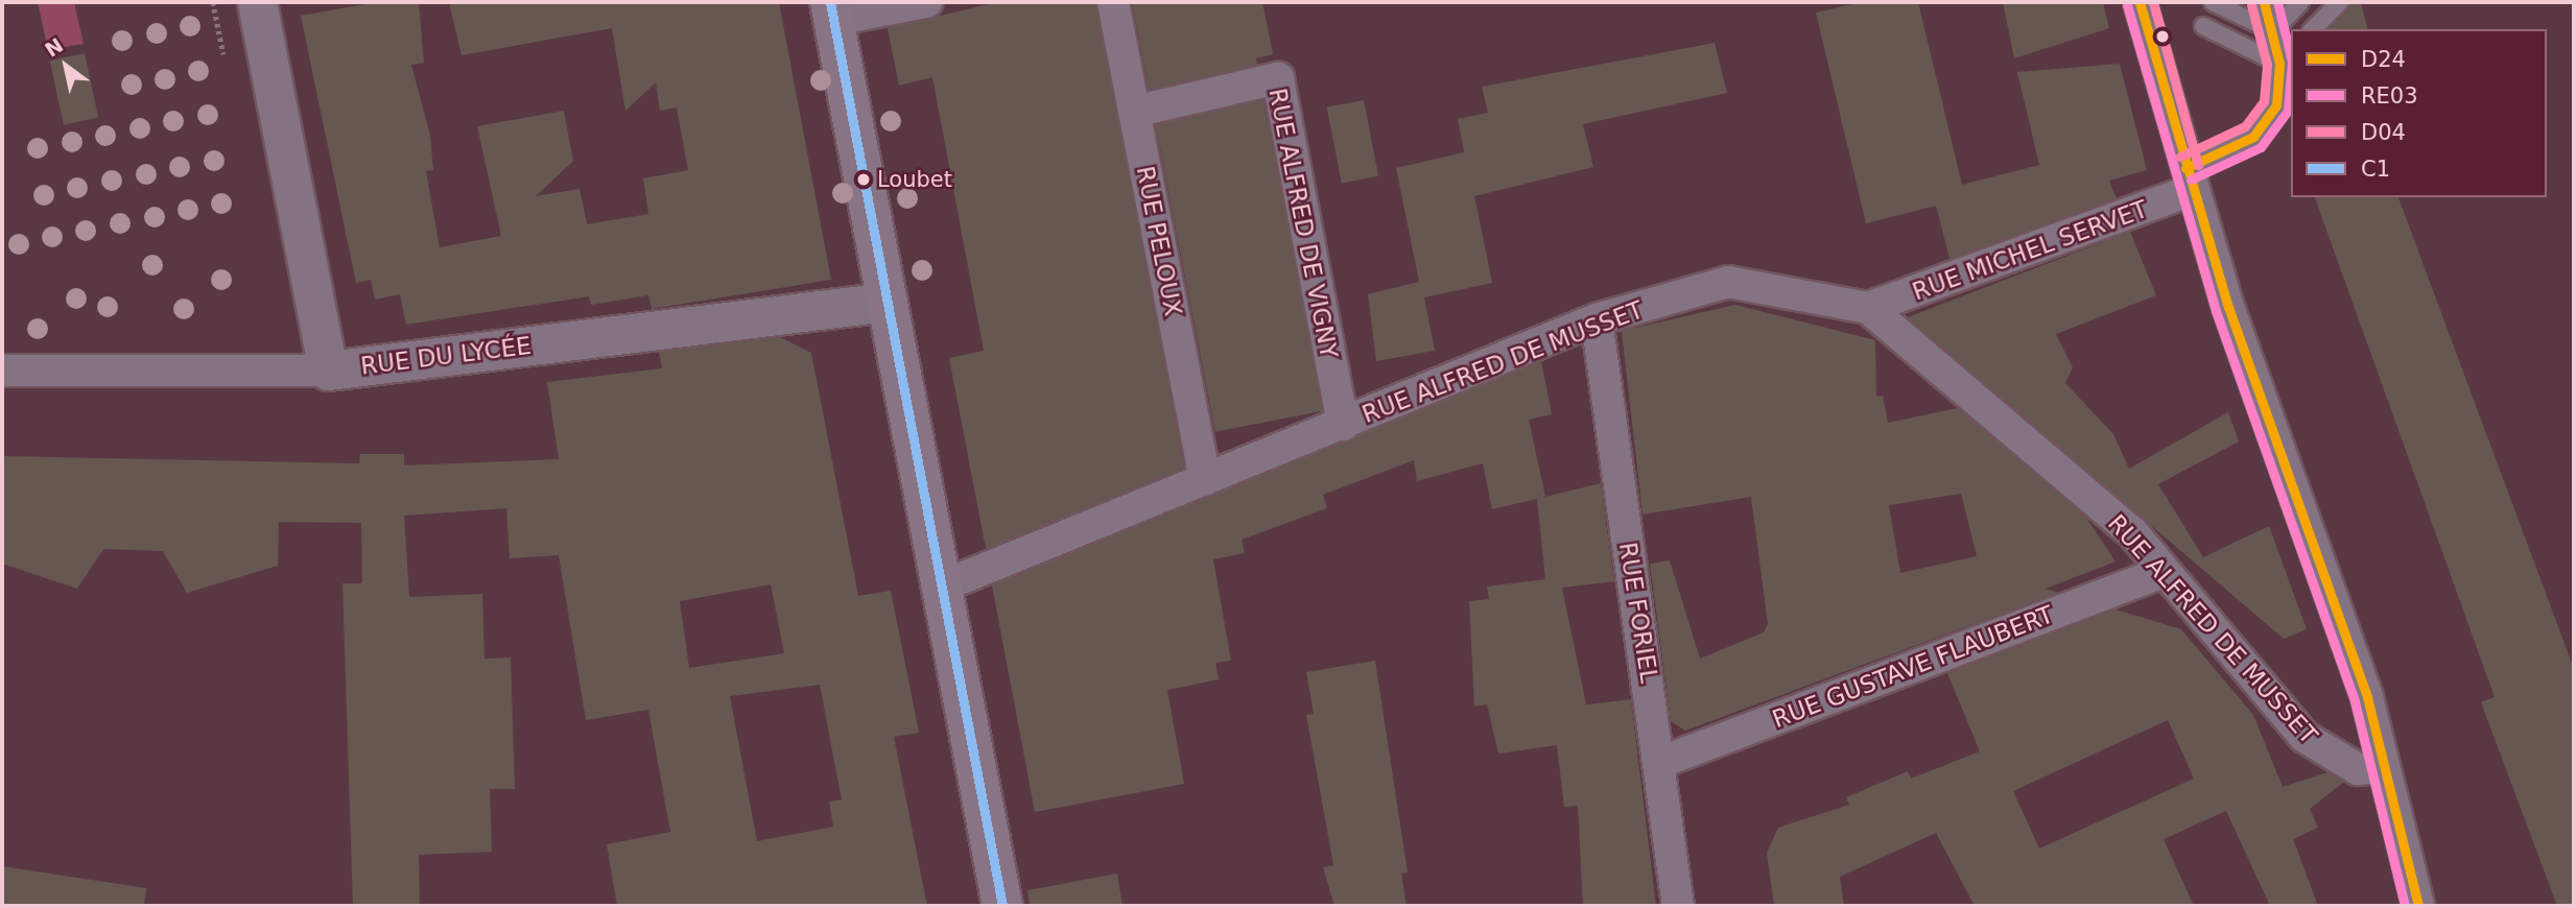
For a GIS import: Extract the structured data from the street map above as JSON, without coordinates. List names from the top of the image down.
{
  "streets": {
    "street": [
      "RUE ALFRED DE VIGNY",
      "RUE PELOUX",
      "RUE MICHEL SERVET",
      "RUE DU LYCÉE",
      "RUE ALFRED DE MUSSET",
      "RUE FORIEL",
      "RUE GUSTAVE FLAUBERT"
    ]
  },
  "crossings": [
    ["RUE ALFRED DE VIGNY", "RUE PELOUX"],
    ["RUE ALFRED DE VIGNY", "RUE ALFRED DE MUSSET"],
    ["RUE PELOUX", "RUE ALFRED DE MUSSET"],
    ["RUE MICHEL SERVET", "RUE ALFRED DE MUSSET"],
    ["RUE ALFRED DE MUSSET", "RUE FORIEL"],
    ["RUE ALFRED DE MUSSET", "RUE GUSTAVE FLAUBERT"],
    ["RUE FORIEL", "RUE GUSTAVE FLAUBERT"]
  ],
  "places": ["Loubet"],
  "lines": [
    "transit line D24",
    "transit line RE03",
    "transit line D04",
    "transit line C1"
  ],
  "legend": [
    "D24",
    "RE03",
    "D04",
    "C1"
  ],
  "north": "top left"
}
